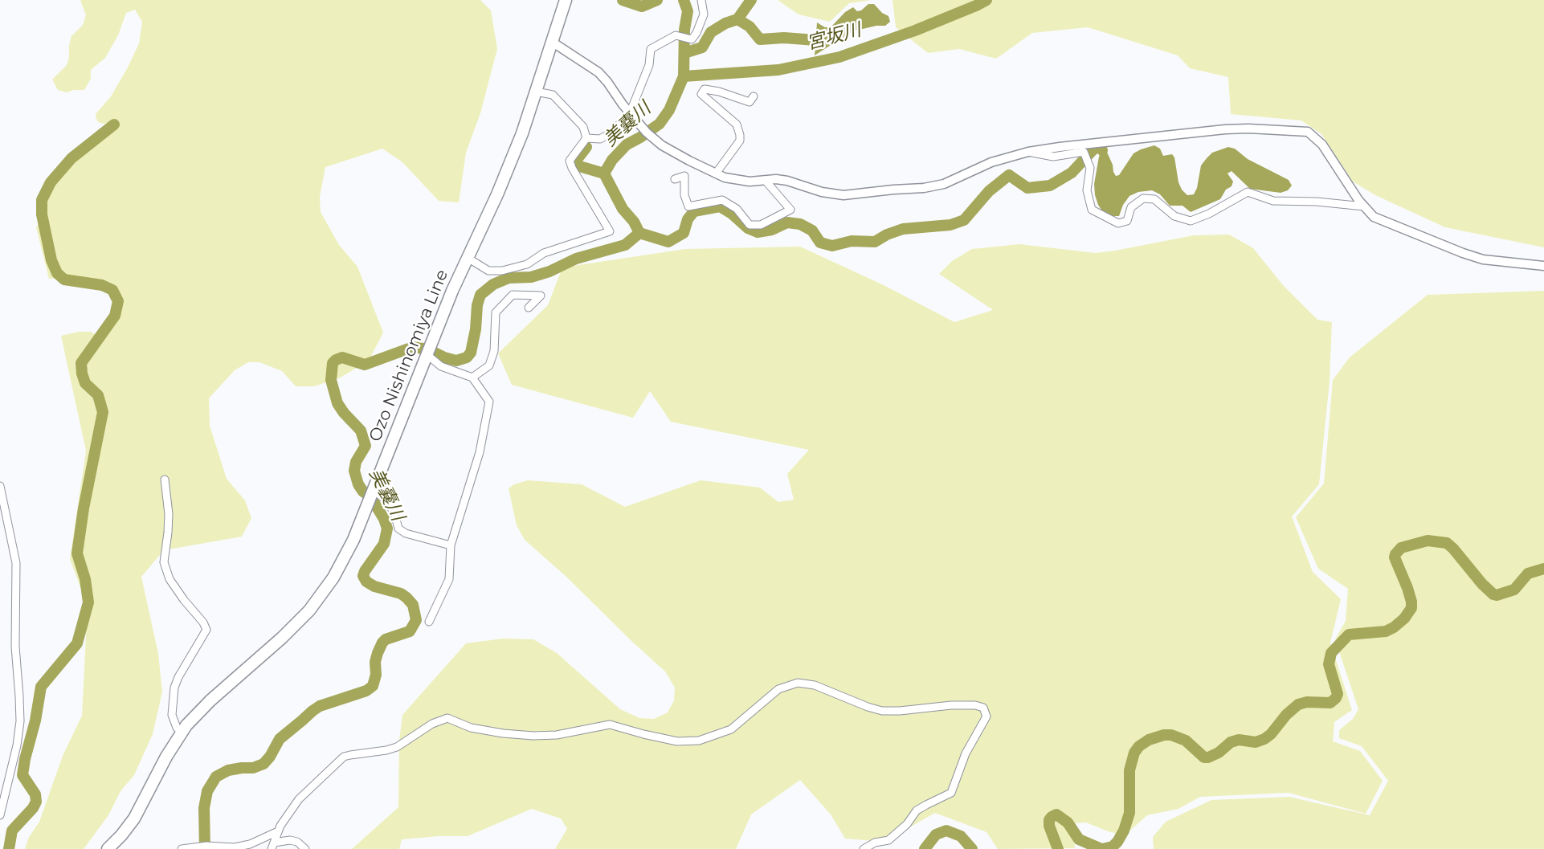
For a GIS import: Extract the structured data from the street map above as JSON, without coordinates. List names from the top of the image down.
{
  "streets": {
    "main road": ["Ozo Nishinomiya Line"]
  },
  "water": ["宮坂川", "美嚢川"]
}
